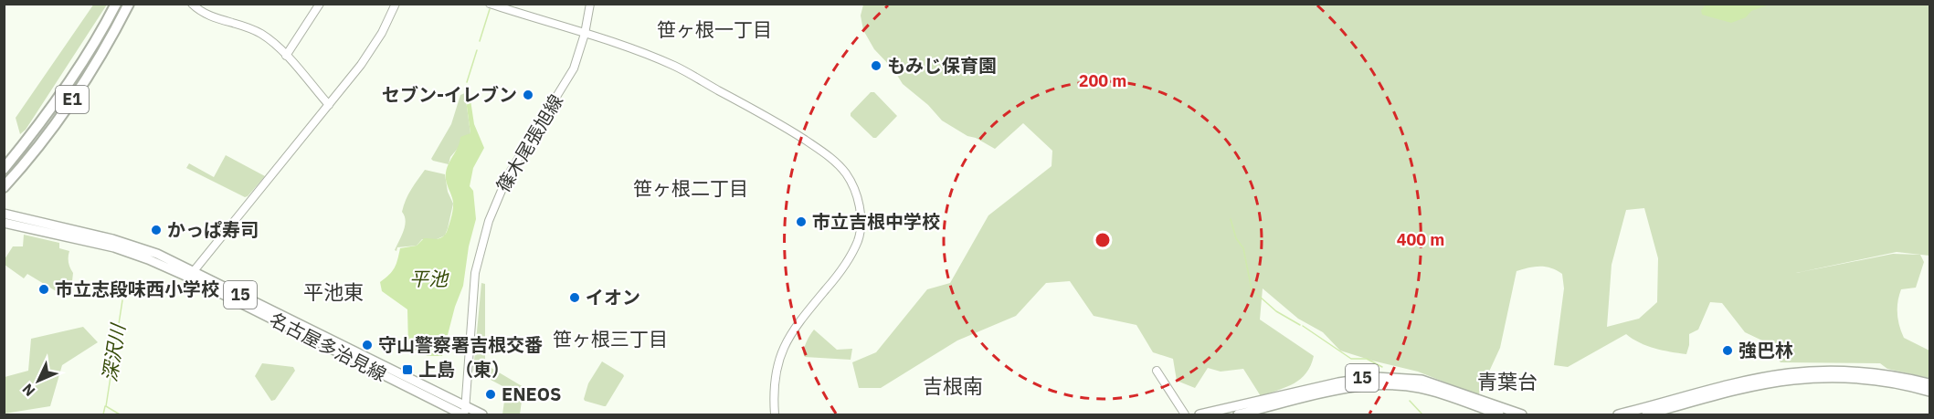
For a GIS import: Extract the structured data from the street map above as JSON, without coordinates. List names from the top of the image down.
{
  "streets": {
    "highway": ["E1"],
    "main road": ["15", "名古屋多治見線"],
    "street": ["篠木尾張旭線"]
  },
  "crossings": [
    ["篠木尾張旭線", "名古屋多治見線"]
  ],
  "districts": [
    "笹ヶ根一丁目",
    "笹ヶ根二丁目",
    "平池東",
    "笹ヶ根三丁目",
    "青葉台",
    "吉根南"
  ],
  "water": ["平池", "深沢川"],
  "places": {
    "other": [
      "もみじ保育園",
      "セブン-イレブン",
      "市立吉根中学校",
      "かっぱ寿司",
      "市立志段味西小学校",
      "イオン",
      "守山警察署吉根交番",
      "強巴林",
      "ENEOS"
    ],
    "transit": ["上島（東）"]
  },
  "north": "bottom left",
  "rings": ["200 m", "400 m"]
}
